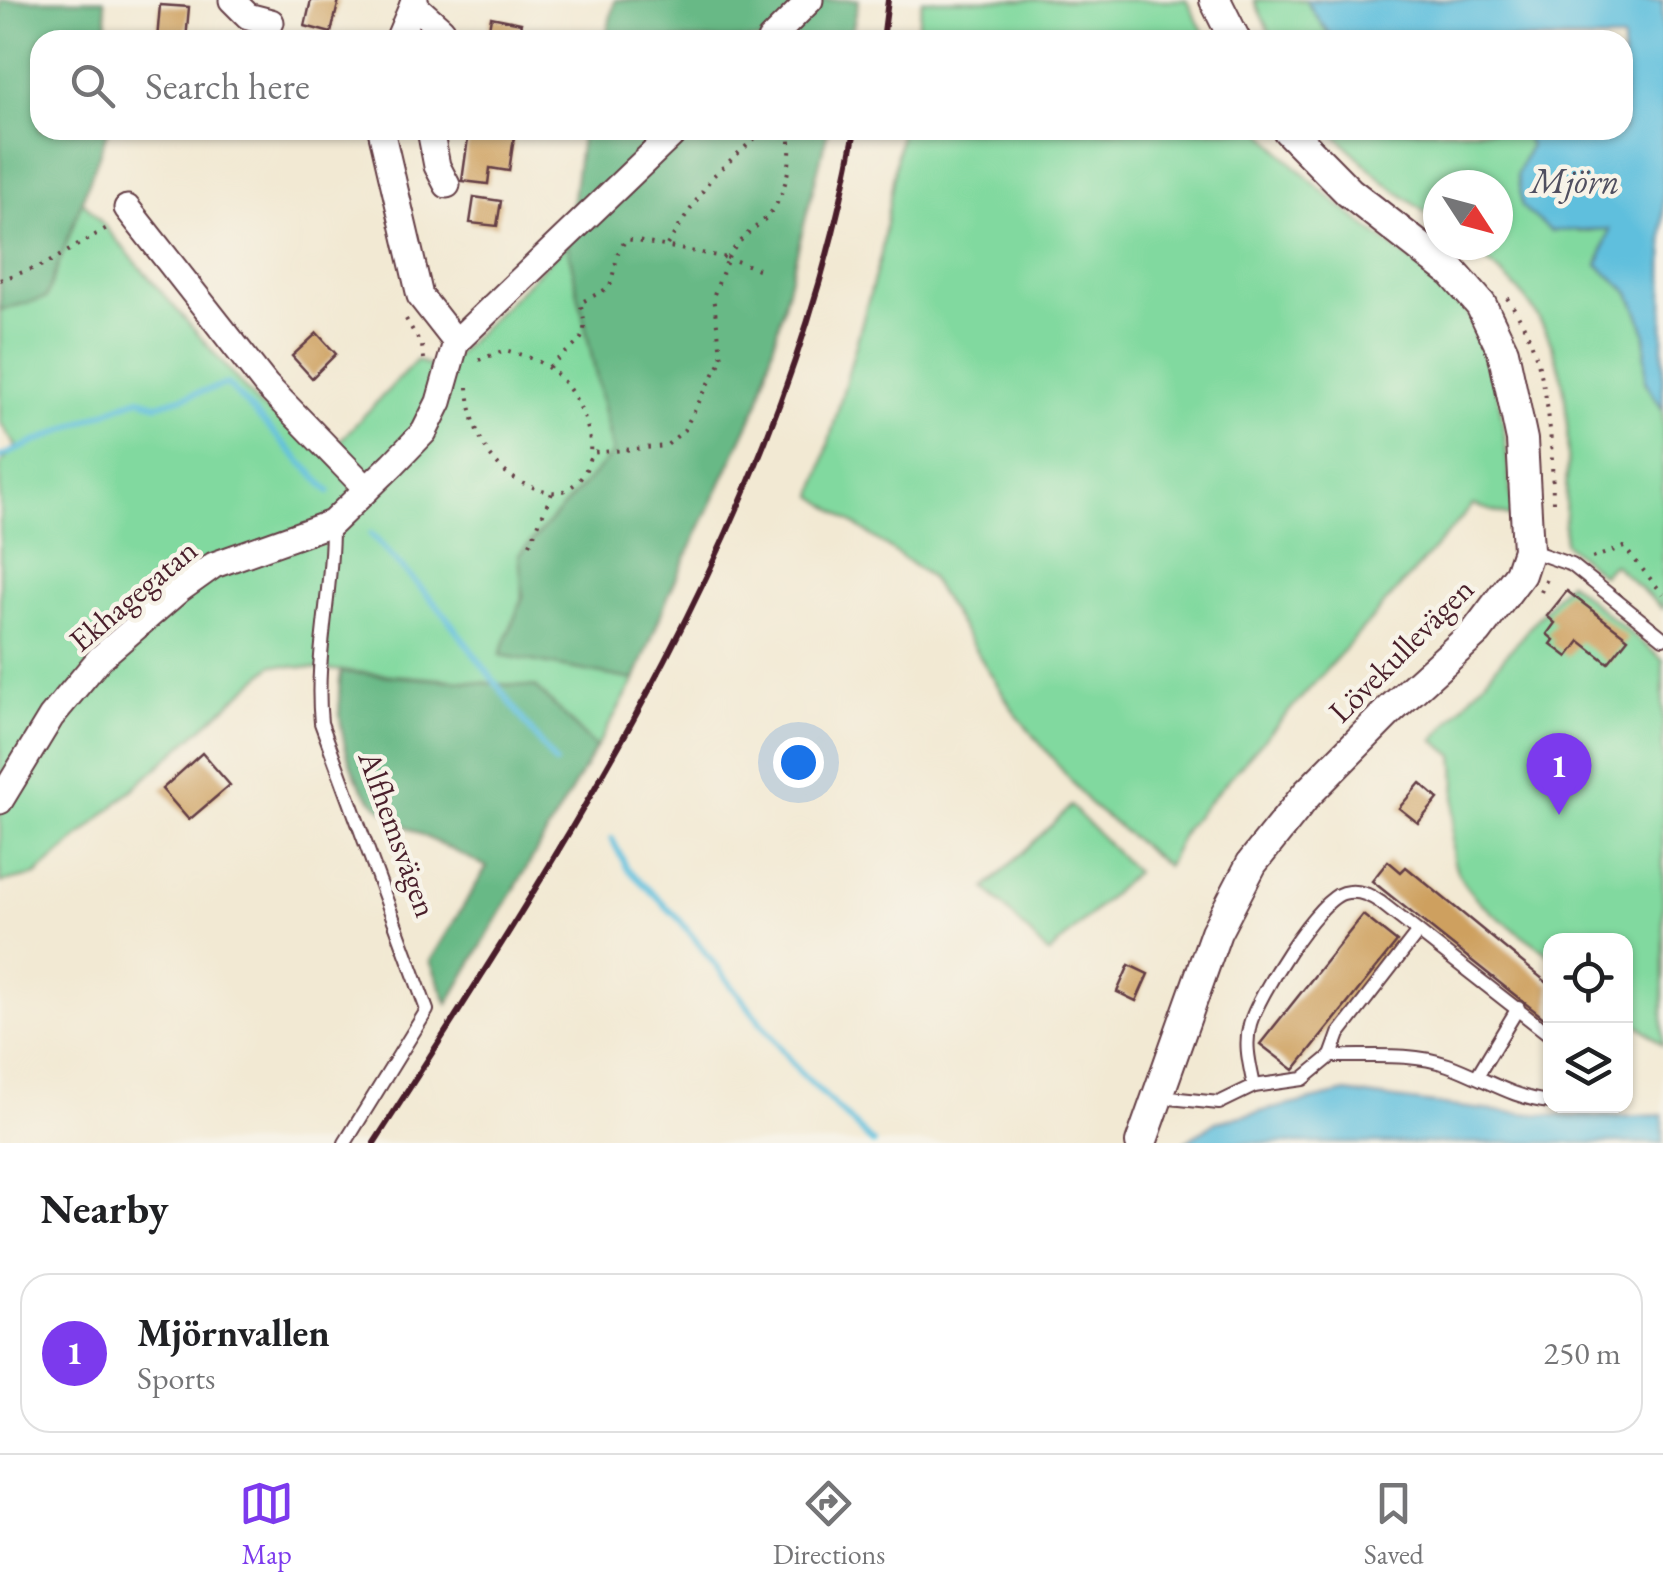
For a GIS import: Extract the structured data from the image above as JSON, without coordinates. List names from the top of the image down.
{
  "streets": {
    "street": ["Ekhagegatan", "Lövekullevägen"],
    "lane": ["Alfhemsvägen"]
  },
  "crossings": [
    ["Ekhagegatan", "Alfhemsvägen"]
  ],
  "water": ["Mjörn"],
  "north": "bottom right",
  "page": {
    "search": "Search here",
    "pins": "1",
    "heading": "Nearby",
    "list": [
      {
        "mark": "1",
        "name": "Mjörnvallen",
        "note": "Sports",
        "value": "250 m"
      }
    ],
    "nav": ["Map", "Directions", "Saved"]
  }
}
